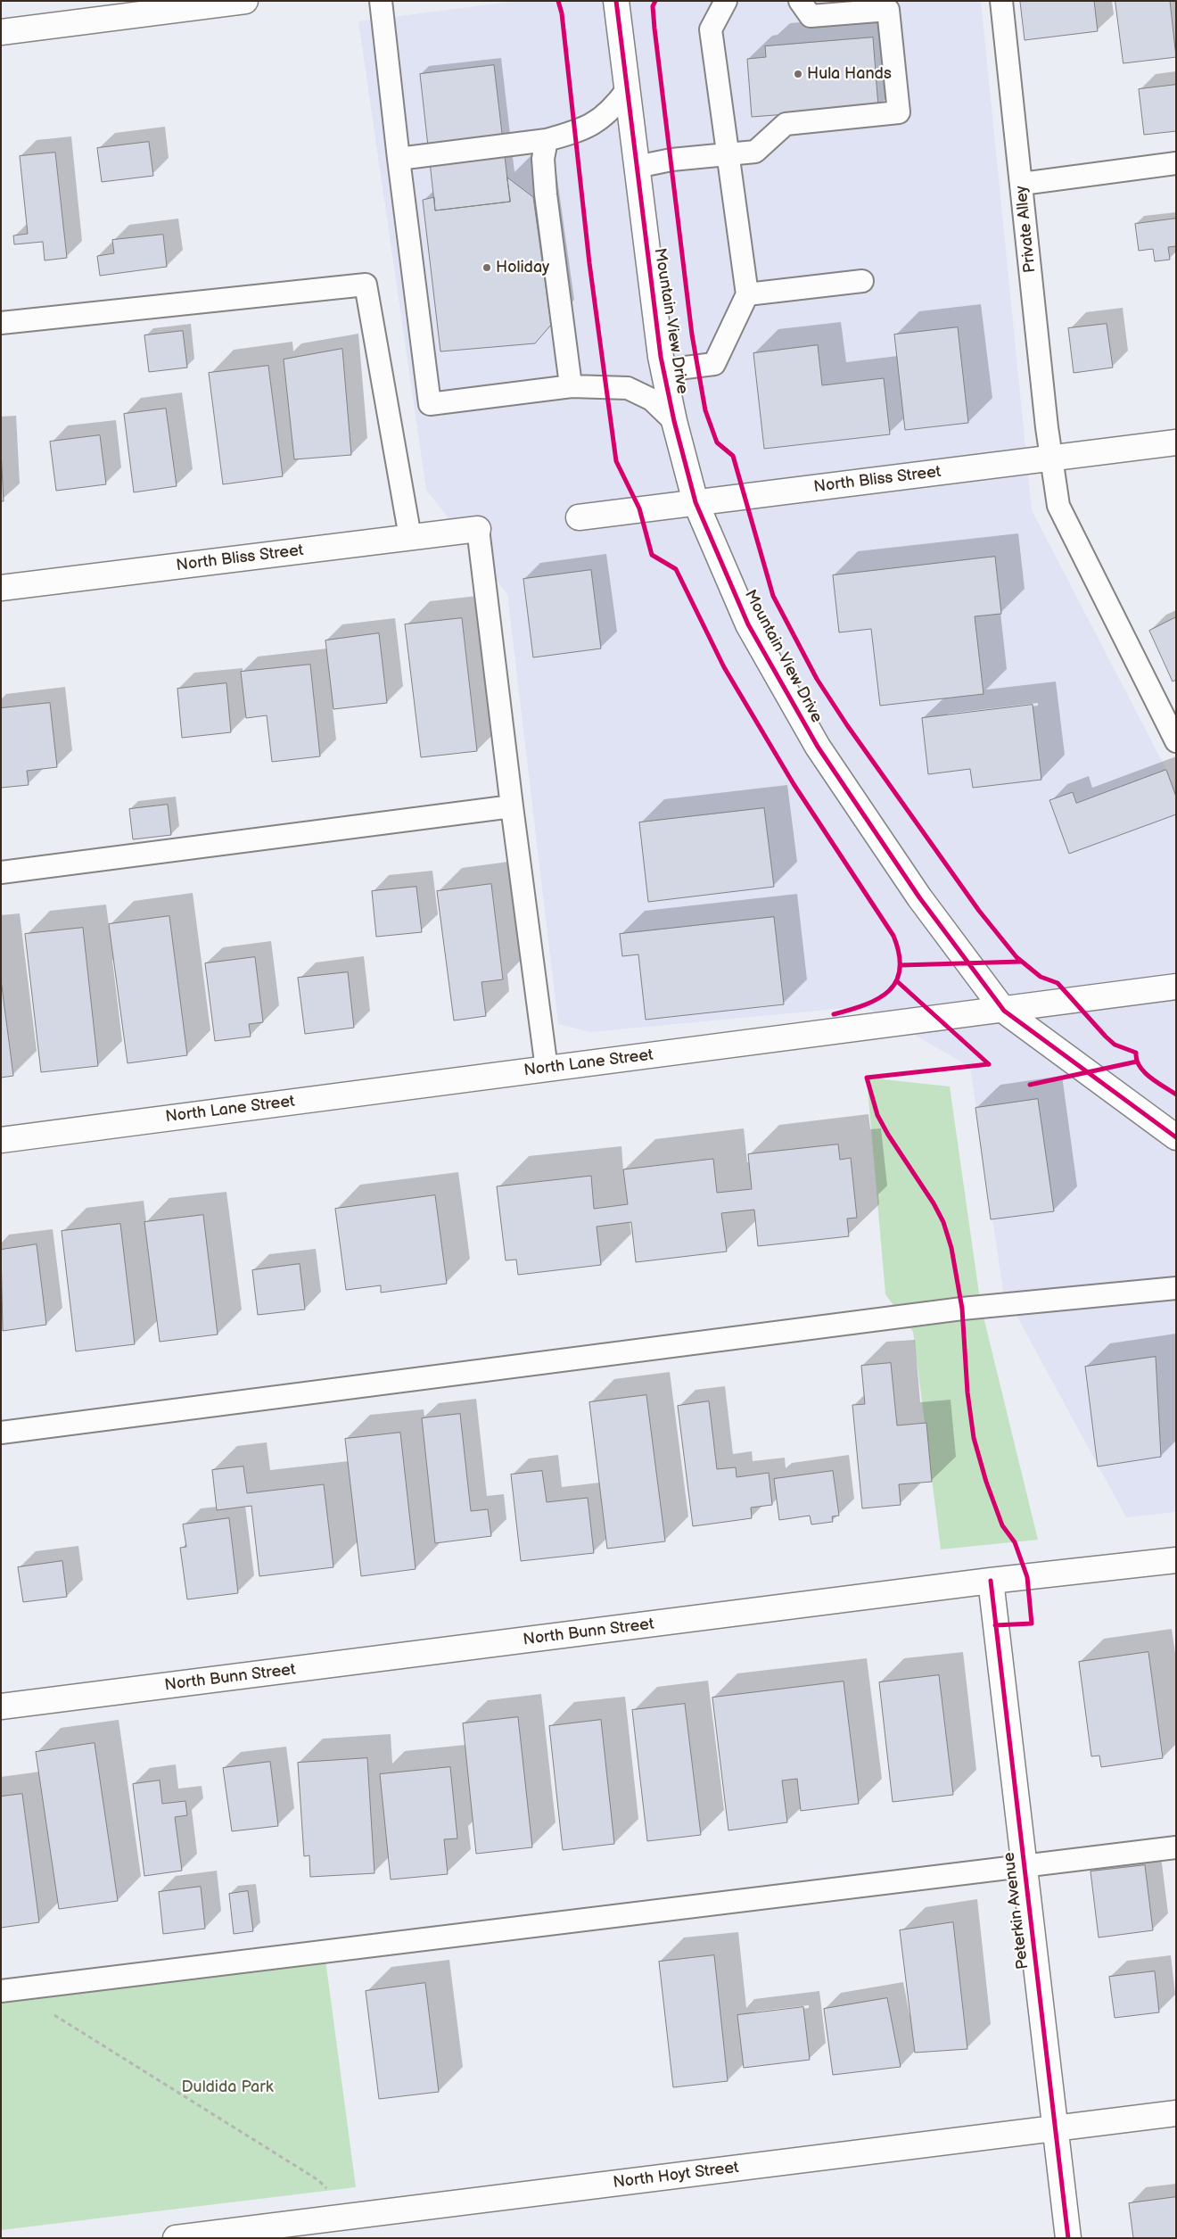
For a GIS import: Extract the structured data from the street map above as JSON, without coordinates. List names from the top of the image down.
{
  "streets": {
    "street": [
      "Mountain View Drive",
      "North Bliss Street",
      "North Lane Street",
      "North Bunn Street",
      "Peterkin Avenue",
      "North Hoyt Street"
    ],
    "lane": ["Private Alley"]
  },
  "crossings": [
    ["Private Alley", "North Bliss Street"],
    ["Mountain View Drive", "North Bliss Street"],
    ["Mountain View Drive", "North Lane Street"],
    ["North Bunn Street", "Peterkin Avenue"],
    ["Peterkin Avenue", "North Hoyt Street"]
  ],
  "parks": ["Duldida Park"],
  "places": ["Hula Hands", "Holiday"]
}
